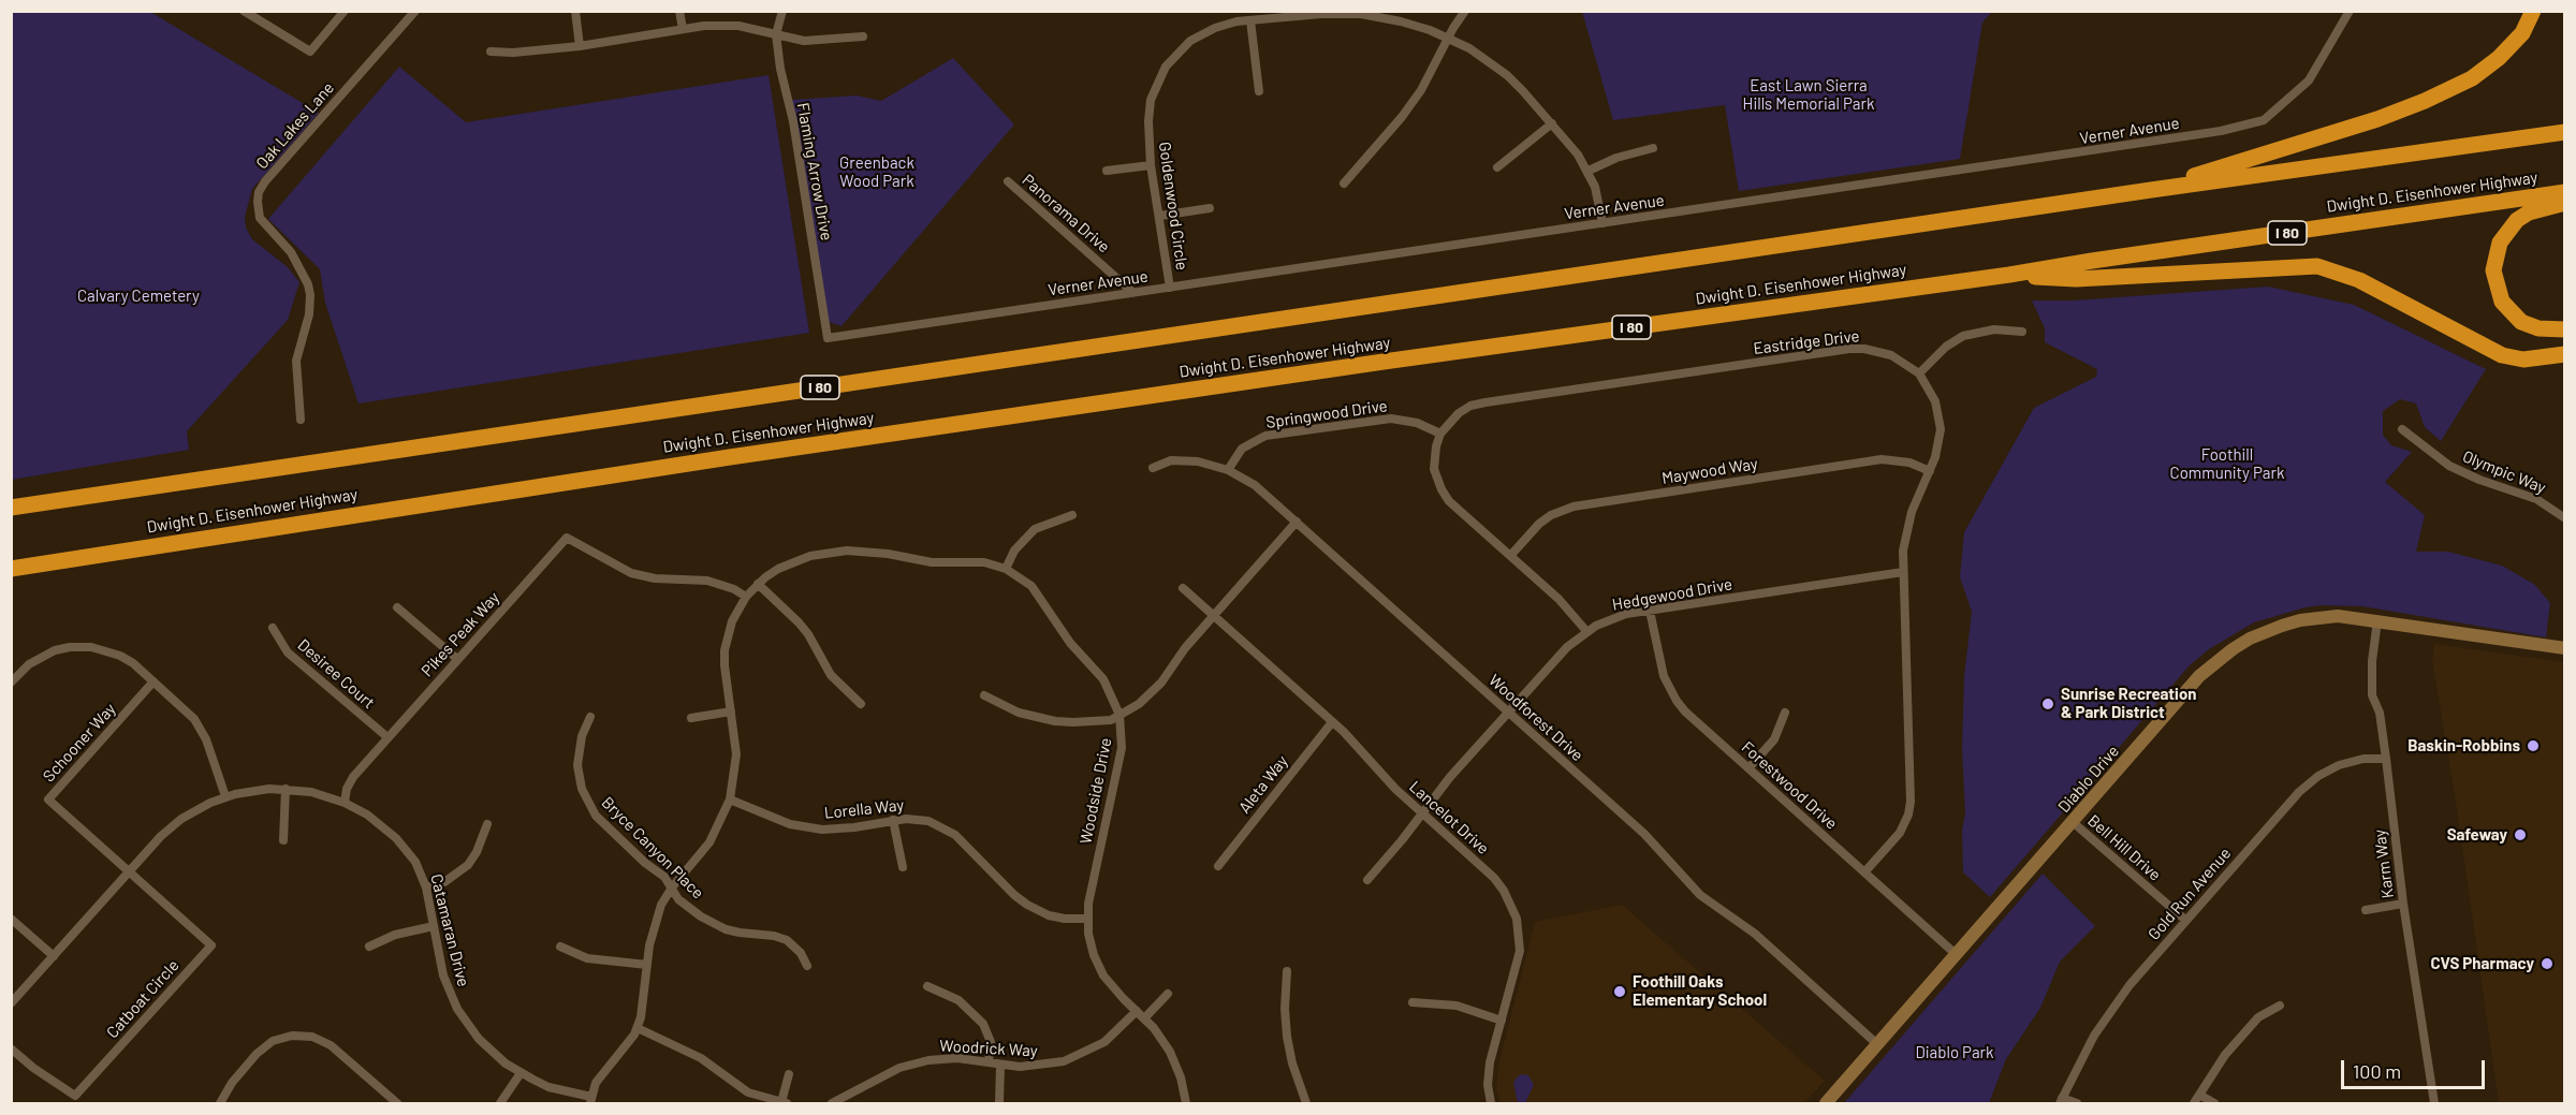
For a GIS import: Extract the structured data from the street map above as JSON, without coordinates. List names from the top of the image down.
{
  "streets": {
    "highway": ["Dwight D. Eisenhower Highway", "I 80"],
    "street": [
      "Oak Lakes Lane",
      "Verner Avenue",
      "Flaming Arrow Drive",
      "Goldenwood Circle",
      "Panorama Drive",
      "Eastridge Drive",
      "Springwood Drive",
      "Maywood Way",
      "Olympic Way",
      "Hedgewood Drive",
      "Pikes Peak Way",
      "Desiree Court",
      "Woodforest Drive",
      "Schooner Way",
      "Diablo Drive",
      "Aleta Way",
      "Forestwood Drive",
      "Woodside Drive",
      "Lorella Way",
      "Lancelot Drive",
      "Bryce Canyon Place",
      "Bell Hill Drive",
      "Karm Way",
      "Gold Run Avenue",
      "Catamaran Drive",
      "Catboat Circle",
      "Woodrick Way"
    ]
  },
  "crossings": [
    ["Verner Avenue", "Flaming Arrow Drive"],
    ["Verner Avenue", "Goldenwood Circle"],
    ["Verner Avenue", "Panorama Drive"],
    ["Eastridge Drive", "Springwood Drive"],
    ["Eastridge Drive", "Maywood Way"],
    ["Eastridge Drive", "Hedgewood Drive"],
    ["Eastridge Drive", "Forestwood Drive"],
    ["Springwood Drive", "Woodforest Drive"],
    ["Hedgewood Drive", "Woodforest Drive"],
    ["Hedgewood Drive", "Forestwood Drive"],
    ["Hedgewood Drive", "Lancelot Drive"],
    ["Pikes Peak Way", "Desiree Court"],
    ["Pikes Peak Way", "Catamaran Drive"],
    ["Woodforest Drive", "Diablo Drive"],
    ["Schooner Way", "Catamaran Drive"],
    ["Schooner Way", "Catboat Circle"],
    ["Diablo Drive", "Forestwood Drive"],
    ["Diablo Drive", "Bell Hill Drive"],
    ["Diablo Drive", "Karm Way"],
    ["Aleta Way", "Lancelot Drive"],
    ["Woodside Drive", "Lorella Way"],
    ["Woodside Drive", "Woodrick Way"],
    ["Bell Hill Drive", "Gold Run Avenue"],
    ["Karm Way", "Gold Run Avenue"],
    ["Catamaran Drive", "Catboat Circle"]
  ],
  "parks": [
    "East Lawn Sierra Hills Memorial Park",
    "Greenback Wood Park",
    "Calvary Cemetery",
    "Foothill Community Park",
    "Diablo Park"
  ],
  "places": [
    "Sunrise Recreation & Park District",
    "Baskin-Robbins",
    "Safeway",
    "CVS Pharmacy",
    "Foothill Oaks Elementary School"
  ],
  "scale_bar": "100 m"
}
